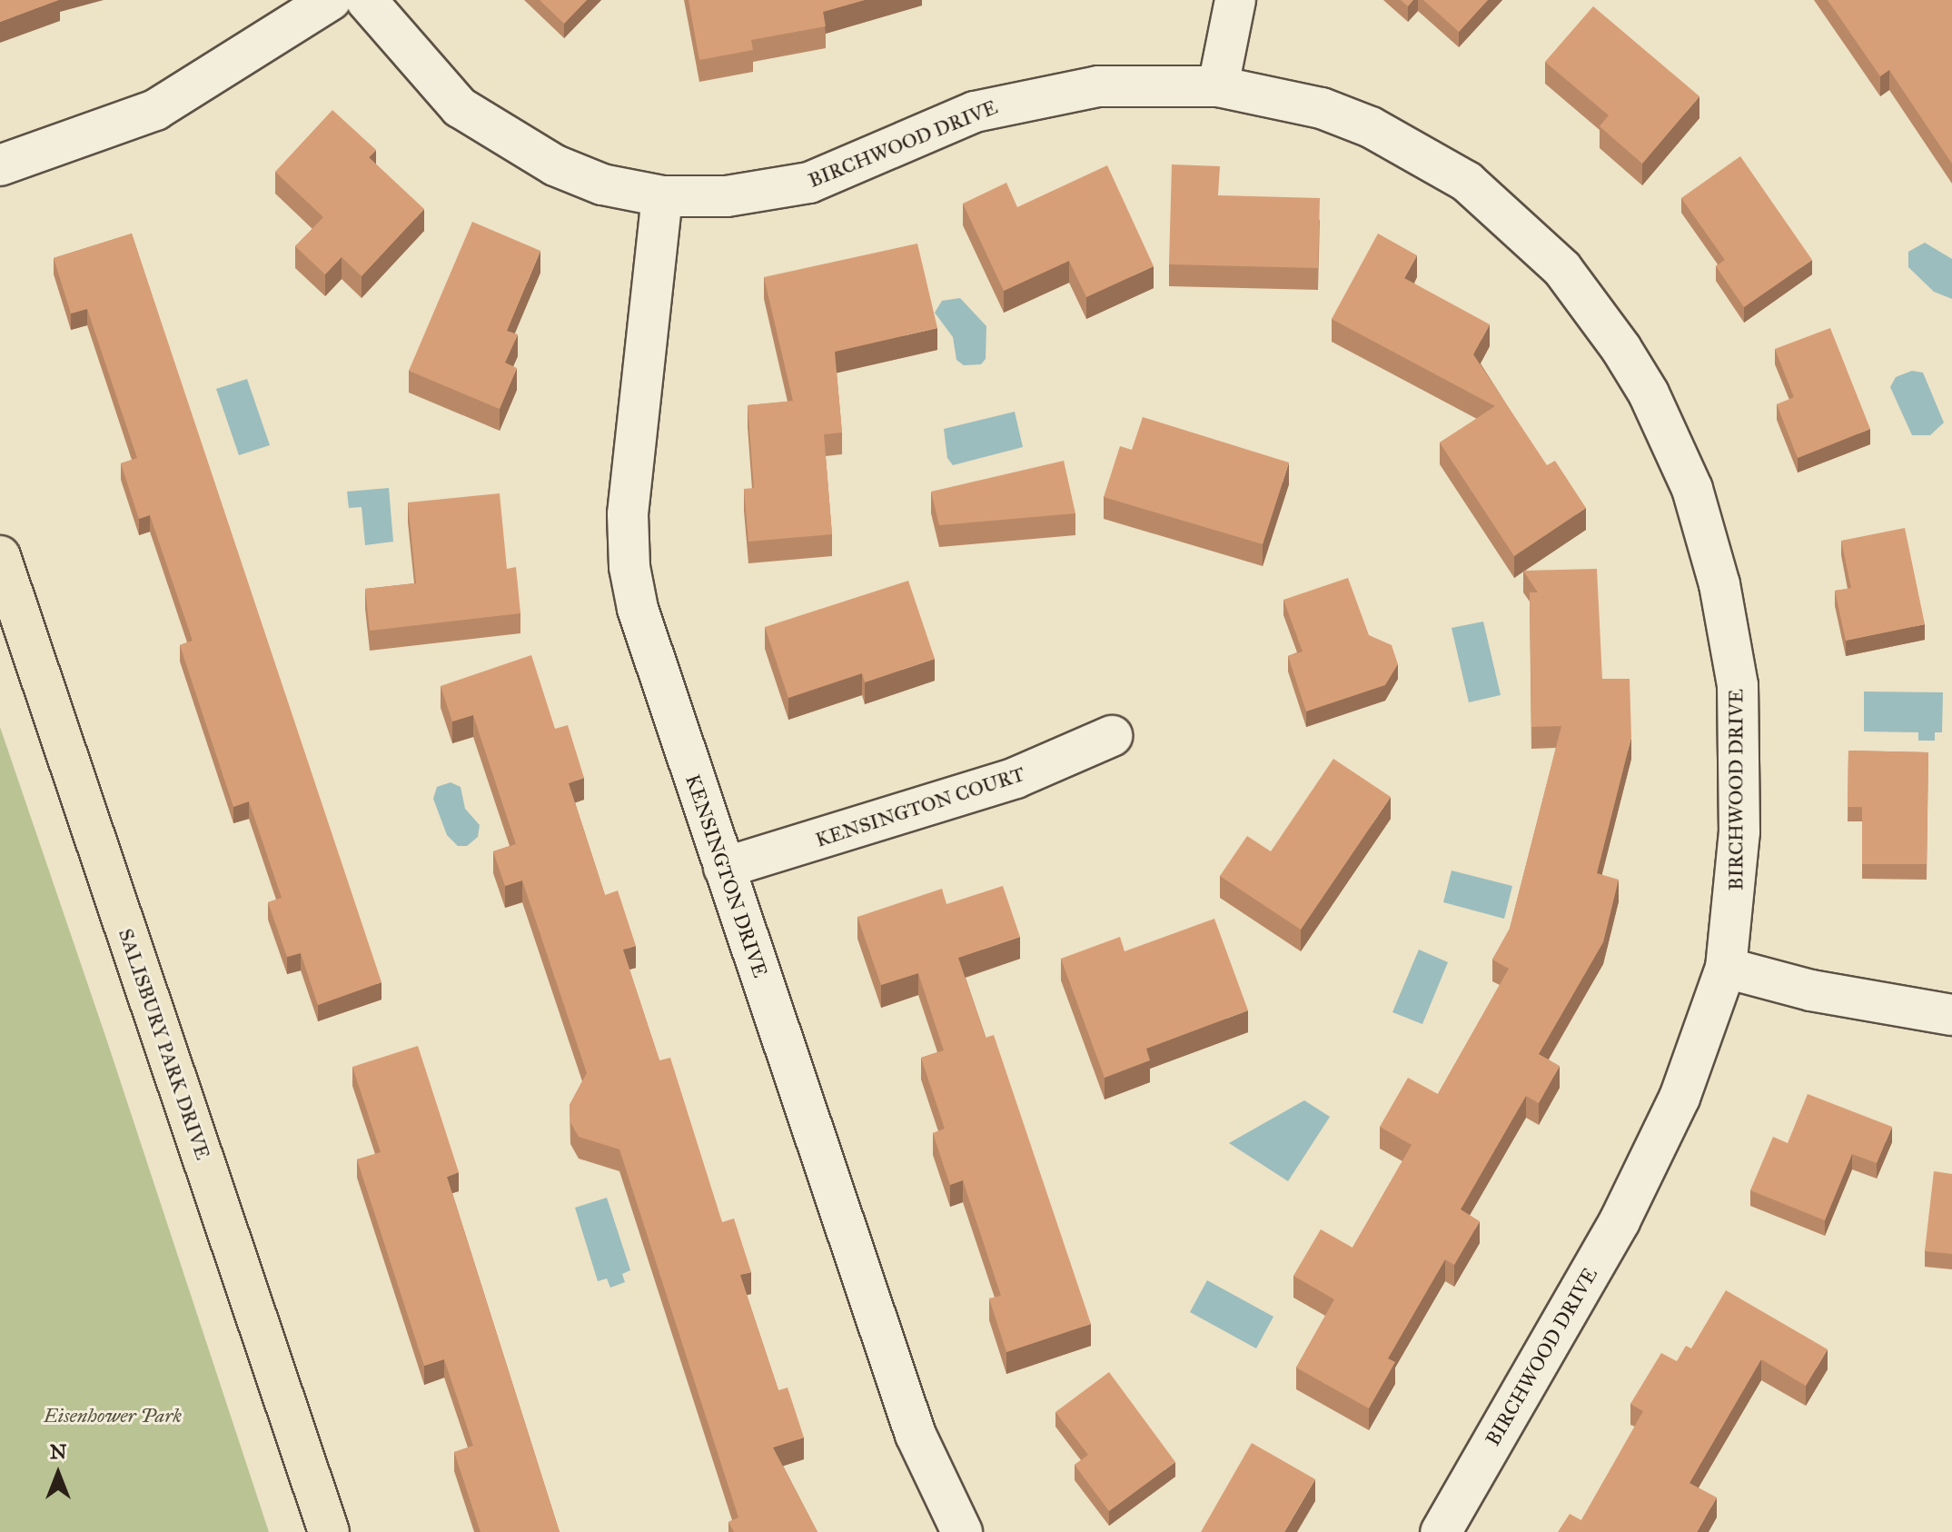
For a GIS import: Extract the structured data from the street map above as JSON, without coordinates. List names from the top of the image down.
{
  "streets": {
    "main road": ["SALISBURY PARK DRIVE"],
    "street": ["BIRCHWOOD DRIVE", "KENSINGTON COURT", "KENSINGTON DRIVE"]
  },
  "crossings": [
    ["BIRCHWOOD DRIVE", "KENSINGTON DRIVE"],
    ["KENSINGTON COURT", "KENSINGTON DRIVE"]
  ],
  "parks": ["Eisenhower Park"],
  "north": "top"
}
